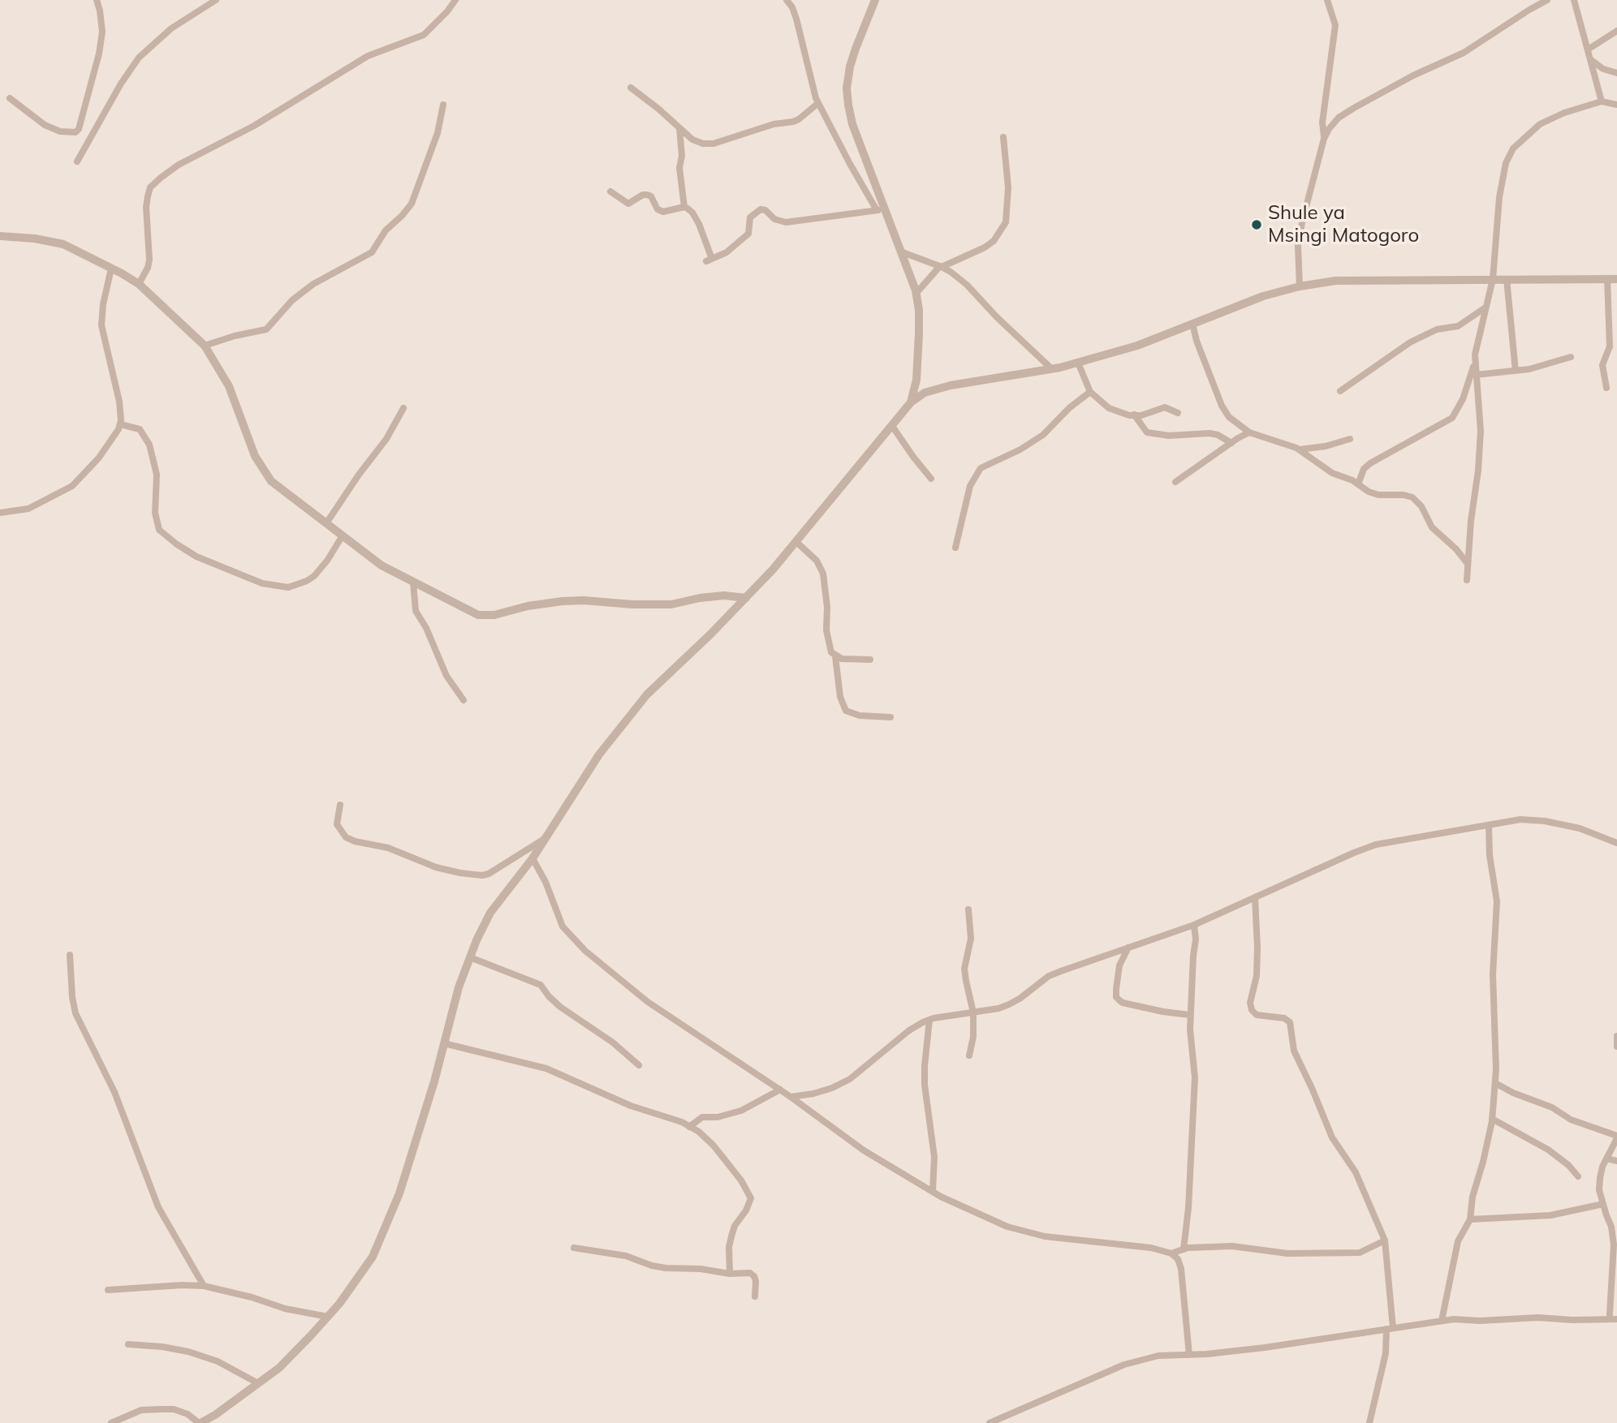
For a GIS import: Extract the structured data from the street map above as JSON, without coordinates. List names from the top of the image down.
{
  "places": ["Shule ya Msingi Matogoro"]
}
